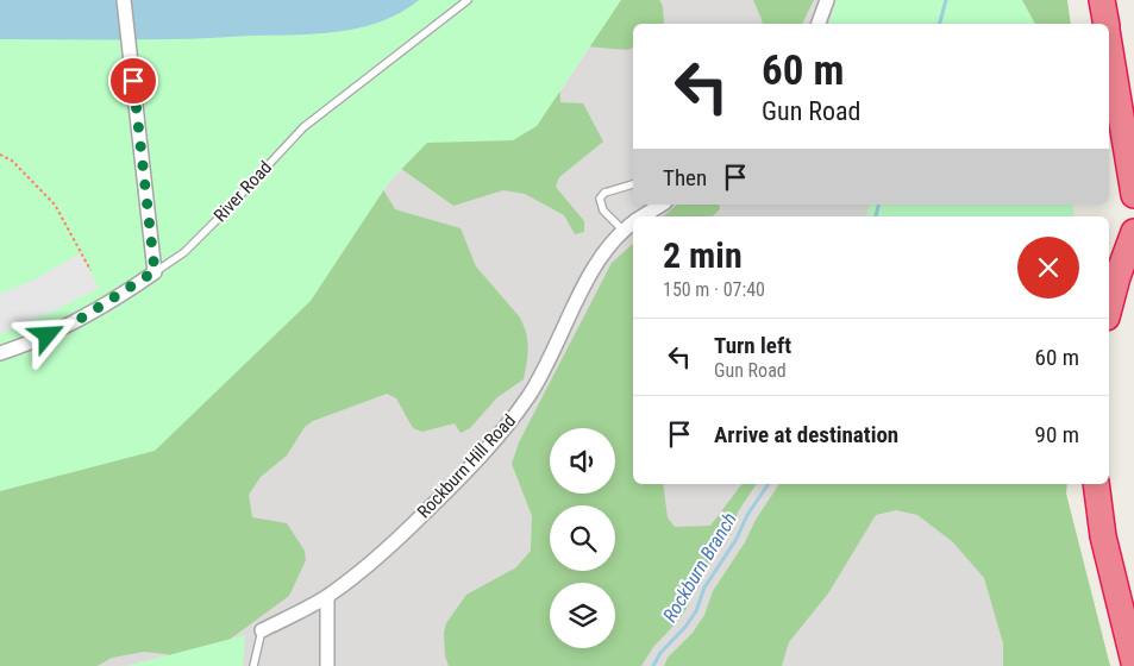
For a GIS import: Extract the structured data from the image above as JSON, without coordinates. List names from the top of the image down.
{
  "streets": {
    "street": ["River Road", "Rockburn Hill Road"]
  },
  "water": ["Rockburn Branch"],
  "page": {
    "turn": ["60 m", "Gun Road"],
    "then": "Then",
    "heading": ["2 min", "150 m · 07:40"],
    "list": [
      {
        "name": "Turn left",
        "note": "Gun Road",
        "value": "60 m"
      },
      {
        "name": "Arrive at destination",
        "value": "90 m"
      }
    ]
  }
}
